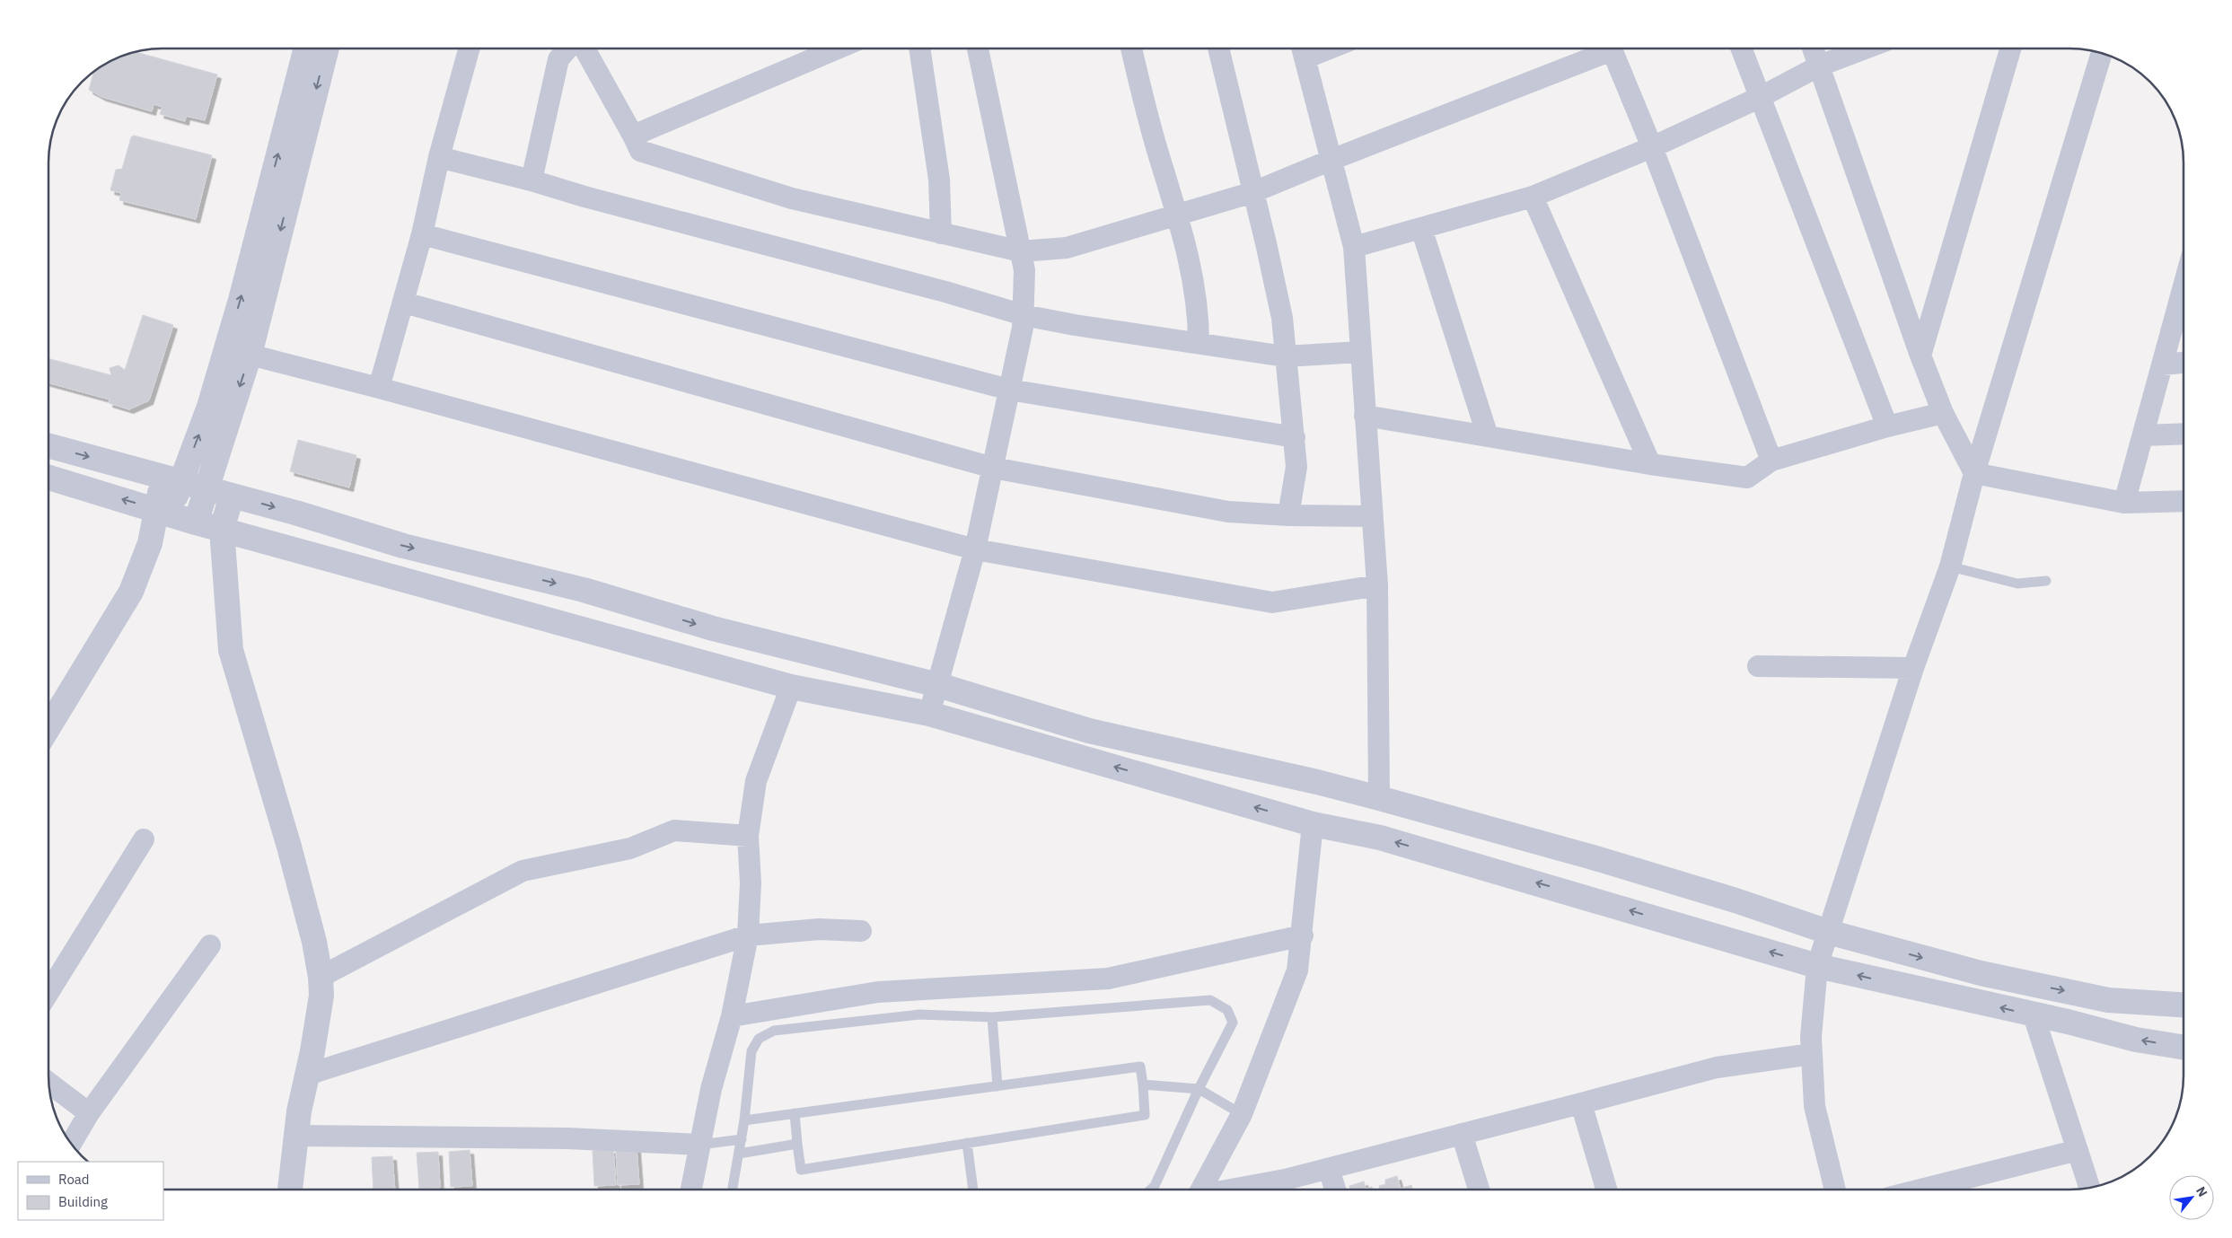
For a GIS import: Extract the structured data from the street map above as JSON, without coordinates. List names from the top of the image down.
{
  "legend": ["Road", "Building"],
  "north": "top right"
}
